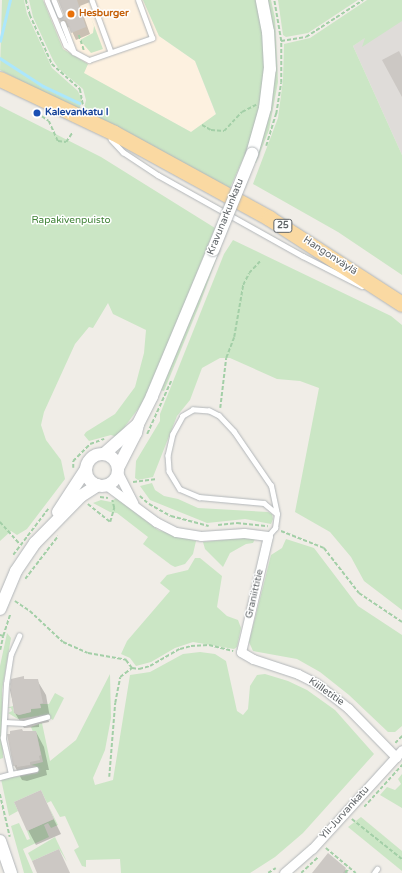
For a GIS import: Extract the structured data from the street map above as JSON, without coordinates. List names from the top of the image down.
{
  "streets": {
    "highway": ["25", "Hangonväylä"],
    "street": [
      "Kravunarkunkatu",
      "Graniittitie",
      "Kiilletitie",
      "Yli-Jurvankatu"
    ]
  },
  "crossings": [
    ["Graniittitie", "Kiilletitie"],
    ["Kiilletitie", "Yli-Jurvankatu"]
  ],
  "parks": ["Rapakivenpuisto"],
  "places": ["Hesburger", "Kalevankatu I"]
}
